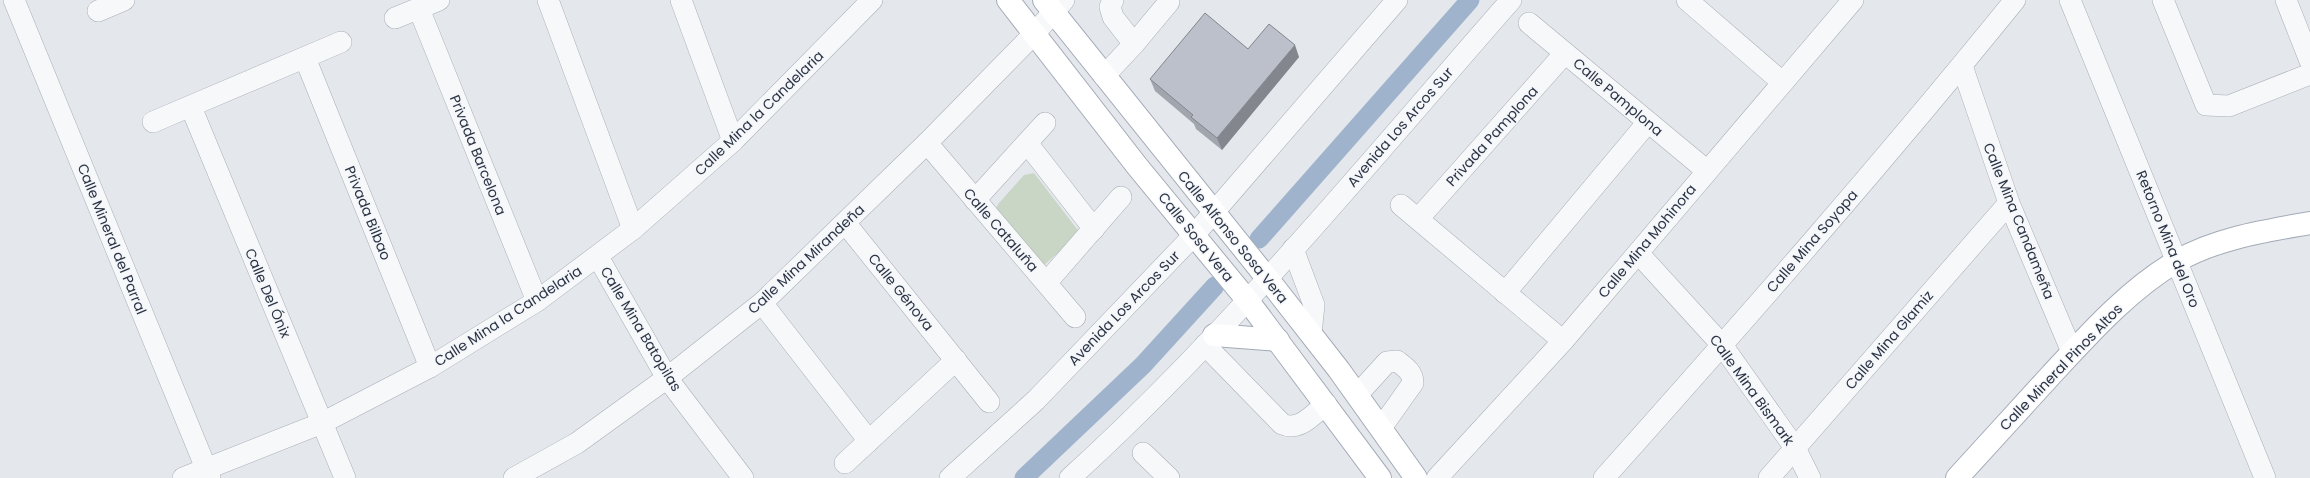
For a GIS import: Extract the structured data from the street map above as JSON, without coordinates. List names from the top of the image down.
{
  "streets": {
    "main road": ["Calle Sosa Vera", "Calle Alfonso Sosa Vera", "Calle Mineral Pinos Altos"],
    "street": [
      "Calle Pamplona",
      "Calle Mina la Candelaria",
      "Avenida Los Arcos Sur",
      "Privada Pamplona",
      "Privada Barcelona",
      "Privada Bilbao",
      "Calle Mina Candameña",
      "Calle Cataluña",
      "Calle Mineral del Parral",
      "Retorno Mina del Oro",
      "Calle Mina Mohinora",
      "Calle Mina Soyopa",
      "Calle Mina Mirandeña",
      "Calle Génova",
      "Calle Del Ónix",
      "Calle Mina Batopilas",
      "Calle Mina Glamiz",
      "Calle Mina Bismark"
    ]
  },
  "crossings": [
    ["Calle Pamplona", "Privada Pamplona"],
    ["Calle Pamplona", "Calle Mina Mohinora"],
    ["Calle Mina la Candelaria", "Privada Barcelona"],
    ["Calle Mina la Candelaria", "Privada Bilbao"],
    ["Calle Mina la Candelaria", "Calle Mineral del Parral"],
    ["Calle Mina la Candelaria", "Calle Del Ónix"],
    ["Calle Mina la Candelaria", "Calle Mina Batopilas"],
    ["Avenida Los Arcos Sur", "Calle Sosa Vera"],
    ["Avenida Los Arcos Sur", "Calle Alfonso Sosa Vera"],
    ["Calle Mina Candameña", "Calle Mina Soyopa"],
    ["Calle Mina Candameña", "Calle Mina Glamiz"],
    ["Calle Mina Candameña", "Calle Mineral Pinos Altos"],
    ["Calle Cataluña", "Calle Mina Mirandeña"],
    ["Calle Sosa Vera", "Calle Mina Mirandeña"],
    ["Calle Alfonso Sosa Vera", "Calle Mina Mirandeña"],
    ["Retorno Mina del Oro", "Calle Mineral Pinos Altos"],
    ["Calle Mina Mohinora", "Calle Mina Bismark"],
    ["Calle Mina Soyopa", "Calle Mina Bismark"],
    ["Calle Mina Mirandeña", "Calle Génova"],
    ["Calle Mina Mirandeña", "Calle Mina Batopilas"],
    ["Calle Mina Glamiz", "Calle Mina Bismark"]
  ]
}
